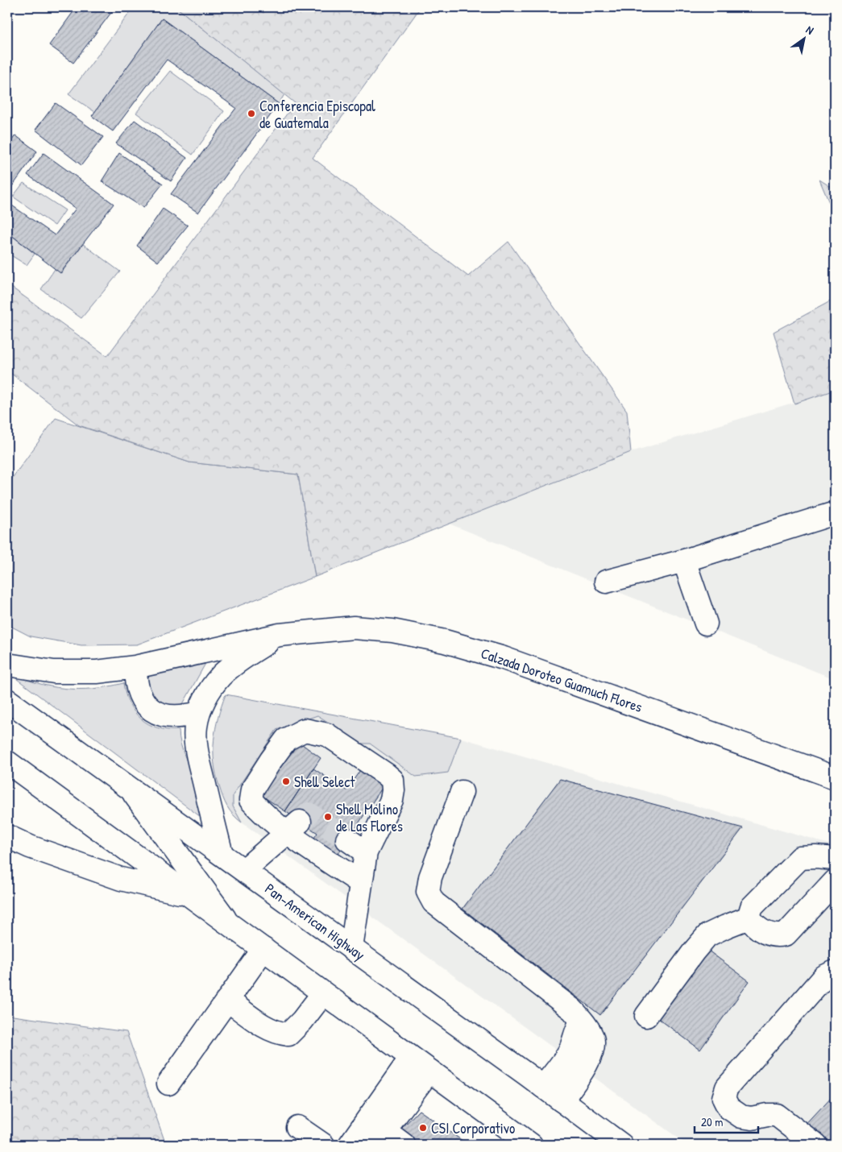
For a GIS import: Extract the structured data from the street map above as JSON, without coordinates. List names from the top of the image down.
{
  "streets": {
    "main road": ["Calzada Doroteo Guamuch Flores", "Pan-American Highway"]
  },
  "crossings": [
    ["Calzada Doroteo Guamuch Flores", "Pan-American Highway"]
  ],
  "places": [
    "Conferencia Episcopal de Guatemala",
    "Shell Select",
    "Shell Molino de Las Flores",
    "CSI Corporativo"
  ],
  "scale_bar": "20 m",
  "north": "top right"
}
